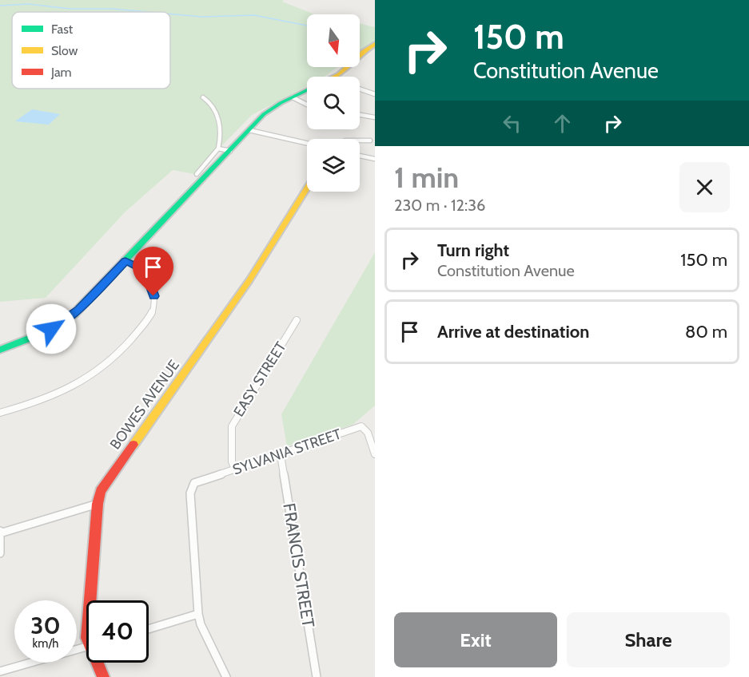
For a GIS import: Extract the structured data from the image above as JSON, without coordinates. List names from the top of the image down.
{
  "streets": {
    "street": [
      "EASY STREET",
      "BOWES AVENUE",
      "SYLVANIA STREET",
      "FRANCIS STREET"
    ]
  },
  "crossings": [
    ["EASY STREET", "SYLVANIA STREET"],
    ["SYLVANIA STREET", "FRANCIS STREET"]
  ],
  "legend": ["Fast", "Slow", "Jam"],
  "north": "bottom",
  "page": {
    "turn": ["150 m", "Constitution Avenue"],
    "heading": ["1 min", "230 m · 12:36"],
    "list": [
      {
        "name": "Turn right",
        "note": "Constitution Avenue",
        "value": "150 m"
      },
      {
        "name": "Arrive at destination",
        "value": "80 m"
      }
    ],
    "speed": "30 km/h",
    "limit": "40",
    "buttons": ["Exit", "Share"]
  }
}
